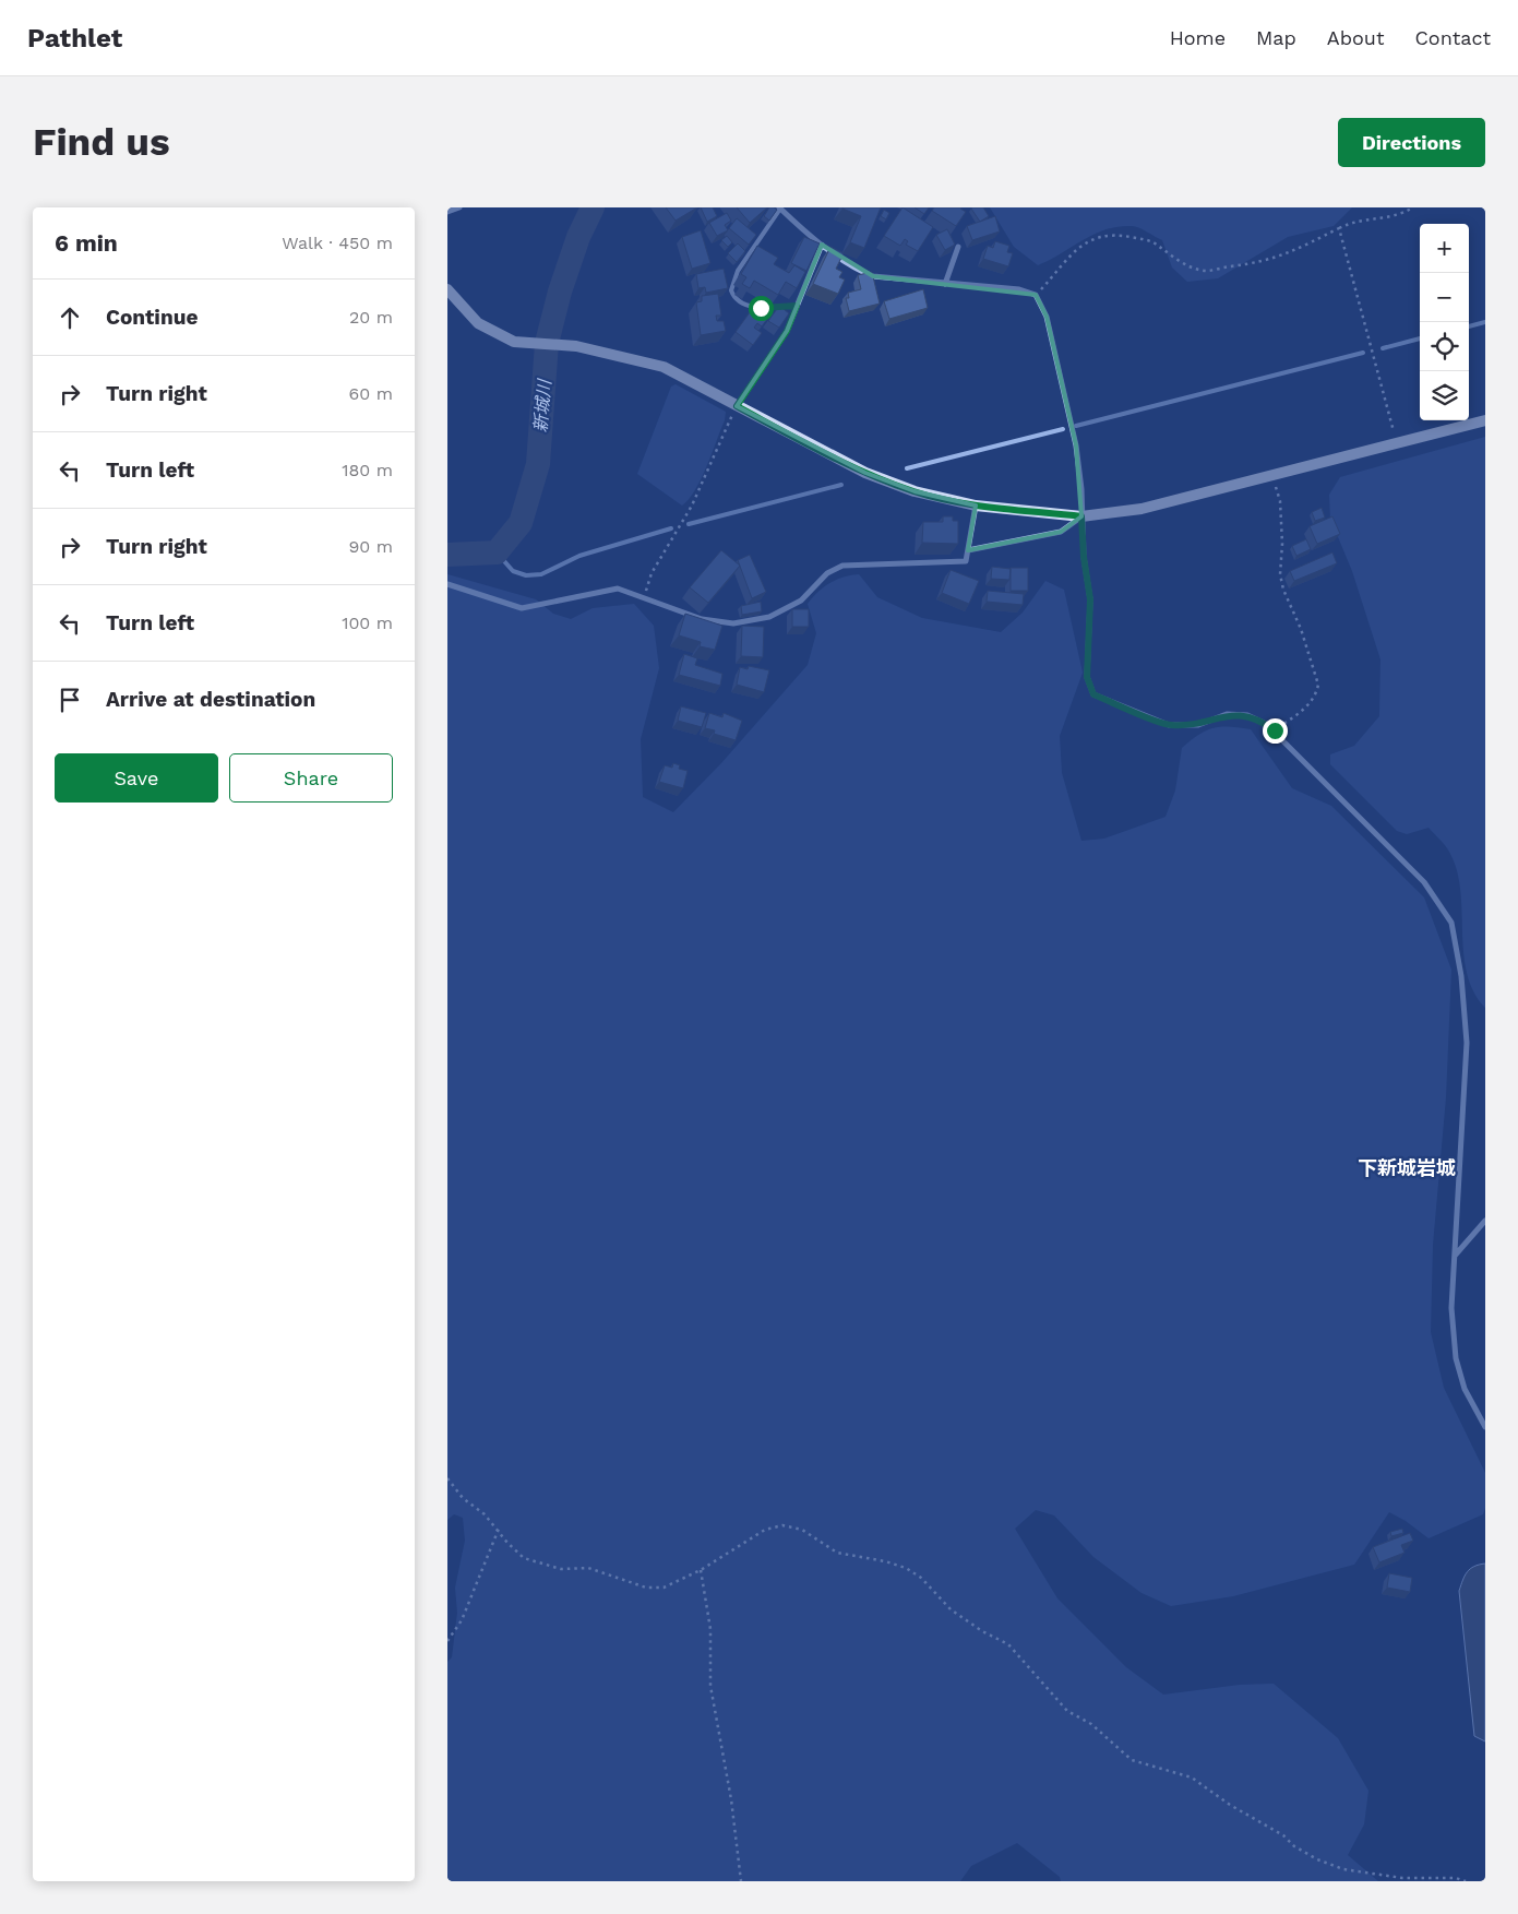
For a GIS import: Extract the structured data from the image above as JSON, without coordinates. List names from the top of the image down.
{
  "districts": ["下新城岩城"],
  "water": ["新城川"],
  "page": {
    "header": "Pathlet",
    "nav": [
      "Home",
      "Map",
      "About",
      "Contact"
    ],
    "buttons": [
      "Directions",
      ["Save", "Share"]
    ],
    "title": "Find us",
    "heading": ["6 min", "Walk · 450 m"],
    "map_buttons": ["+", "−"],
    "list": [
      ["Continue", "20 m"],
      ["Turn right", "60 m"],
      ["Turn left", "180 m"],
      ["Turn right", "90 m"],
      ["Turn left", "100 m"],
      "Arrive at destination"
    ]
  }
}
